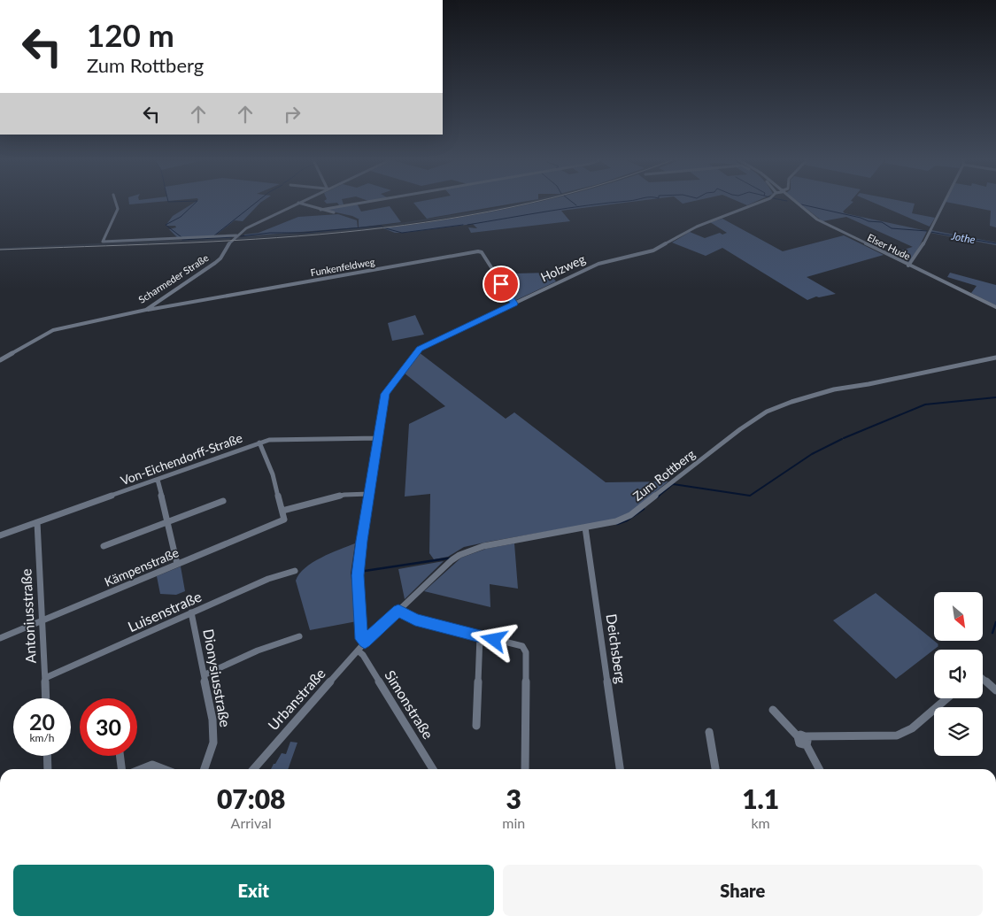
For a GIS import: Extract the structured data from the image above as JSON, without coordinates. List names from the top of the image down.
{
  "streets": {
    "street": [
      "Elser Hude",
      "Funkenfeldweg",
      "Holzweg",
      "Scharmeder Straße",
      "Von-Eichendorff-Straße",
      "Zum Rottberg",
      "Kämpenstraße",
      "Luisenstraße",
      "Antoniusstraße",
      "Deichsberg",
      "Dionysiusstraße",
      "Urbanstraße",
      "Simonstraße"
    ]
  },
  "crossings": [
    ["Funkenfeldweg", "Holzweg"],
    ["Funkenfeldweg", "Scharmeder Straße"],
    ["Holzweg", "Von-Eichendorff-Straße"],
    ["Holzweg", "Zum Rottberg"],
    ["Holzweg", "Urbanstraße"],
    ["Von-Eichendorff-Straße", "Antoniusstraße"],
    ["Zum Rottberg", "Deichsberg"],
    ["Zum Rottberg", "Urbanstraße"],
    ["Kämpenstraße", "Antoniusstraße"],
    ["Luisenstraße", "Antoniusstraße"],
    ["Luisenstraße", "Dionysiusstraße"],
    ["Urbanstraße", "Simonstraße"]
  ],
  "water": ["Jothe"],
  "north": "bottom right",
  "page": {
    "turn": ["120 m", "Zum Rottberg"],
    "speed": "20 km/h",
    "limit": "30",
    "eta": [
      "07:08",
      "Arrival",
      "3",
      "min",
      "1.1",
      "km"
    ],
    "buttons": ["Exit", "Share"]
  }
}
